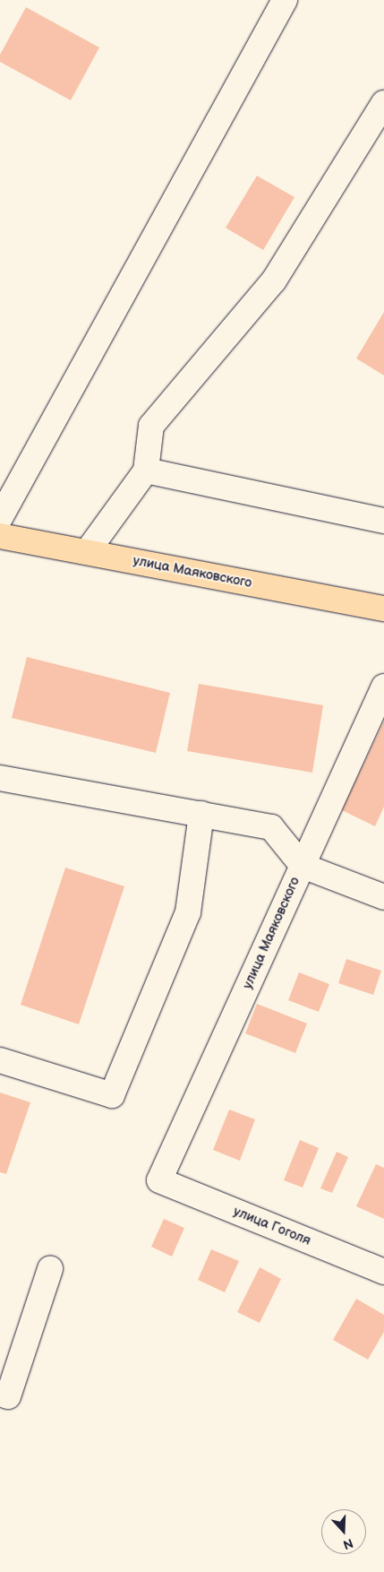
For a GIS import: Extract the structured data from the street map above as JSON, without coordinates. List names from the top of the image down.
{
  "streets": {
    "main road": ["улица Маяковского"],
    "street": ["улица Гоголя"]
  },
  "crossings": [
    ["улица Маяковского", "улица Гоголя"]
  ],
  "north": "bottom"
}
